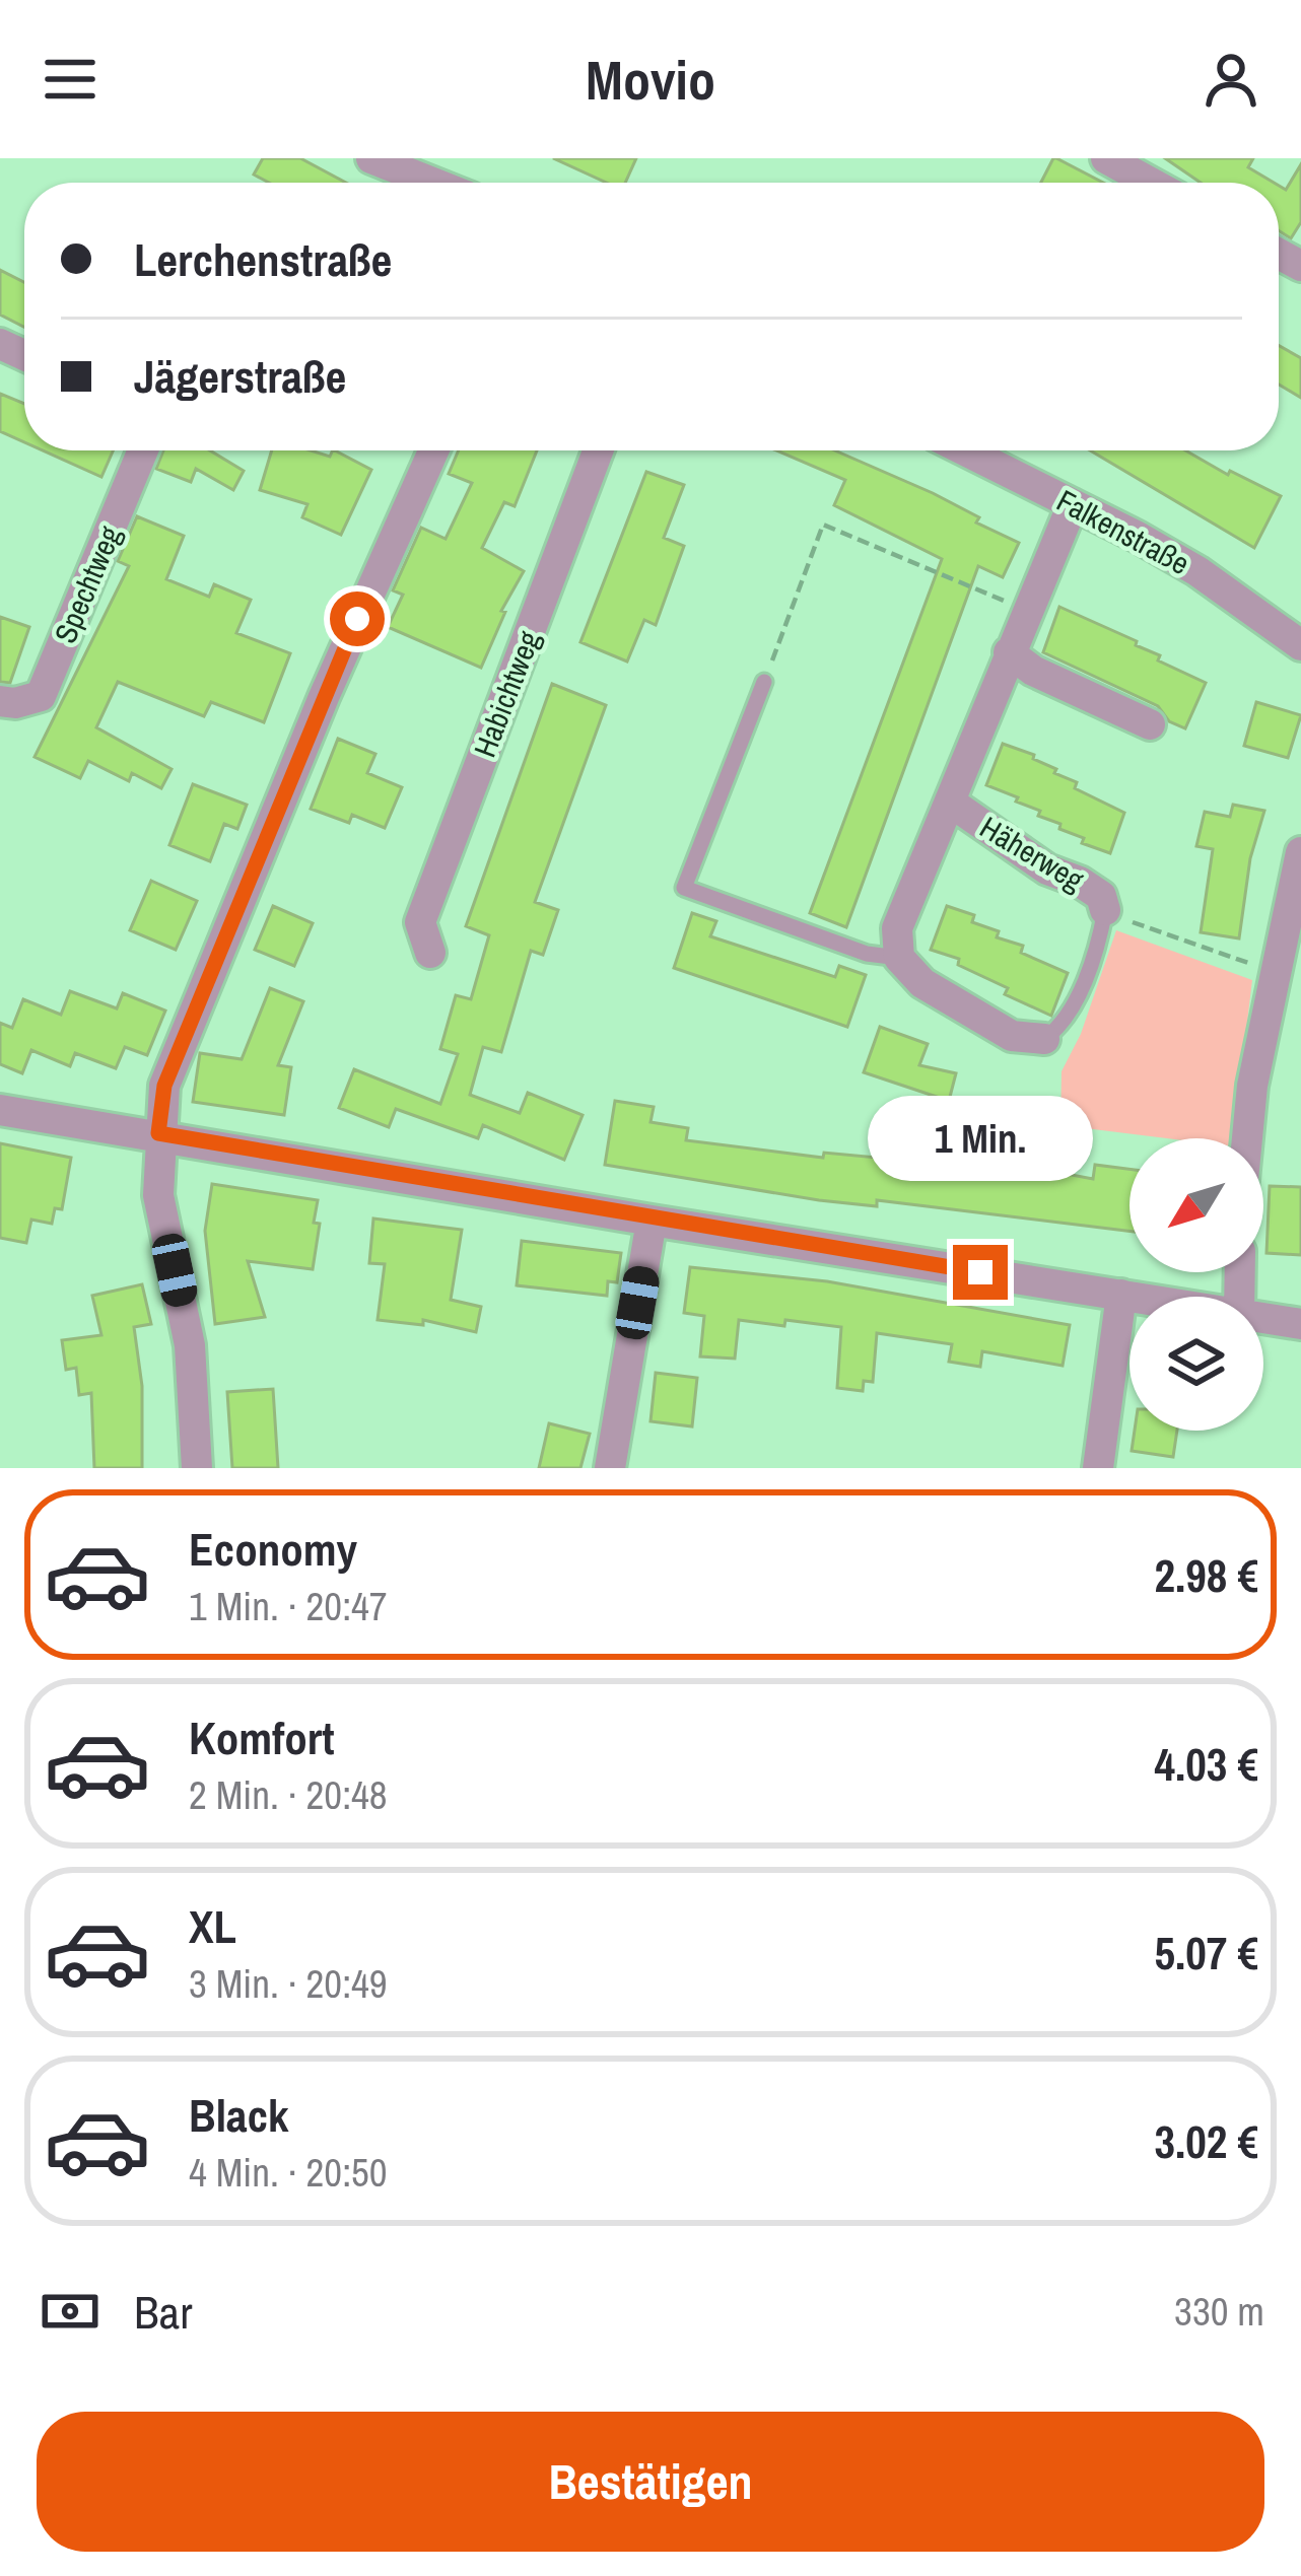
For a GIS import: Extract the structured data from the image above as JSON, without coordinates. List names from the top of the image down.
{
  "streets": {
    "street": [
      "Falkenstraße",
      "Spechtweg",
      "Habichtweg",
      "Häherweg"
    ]
  },
  "crossings": [
    ["Falkenstraße", "Häherweg"]
  ],
  "north": "bottom left",
  "page": {
    "header": "Movio",
    "banner": ["Lerchenstraße", "Jägerstraße"],
    "bubble": "1 Min.",
    "list": [
      {
        "name": "Economy",
        "note": "1 Min. · 20:47",
        "value": "2.98 €"
      },
      {
        "name": "Komfort",
        "note": "2 Min. · 20:48",
        "value": "4.03 €"
      },
      {
        "name": "XL",
        "note": "3 Min. · 20:49",
        "value": "5.07 €"
      },
      {
        "name": "Black",
        "note": "4 Min. · 20:50",
        "value": "3.02 €"
      }
    ],
    "pay": ["Bar", "330 m"],
    "buttons": "Bestätigen"
  }
}
